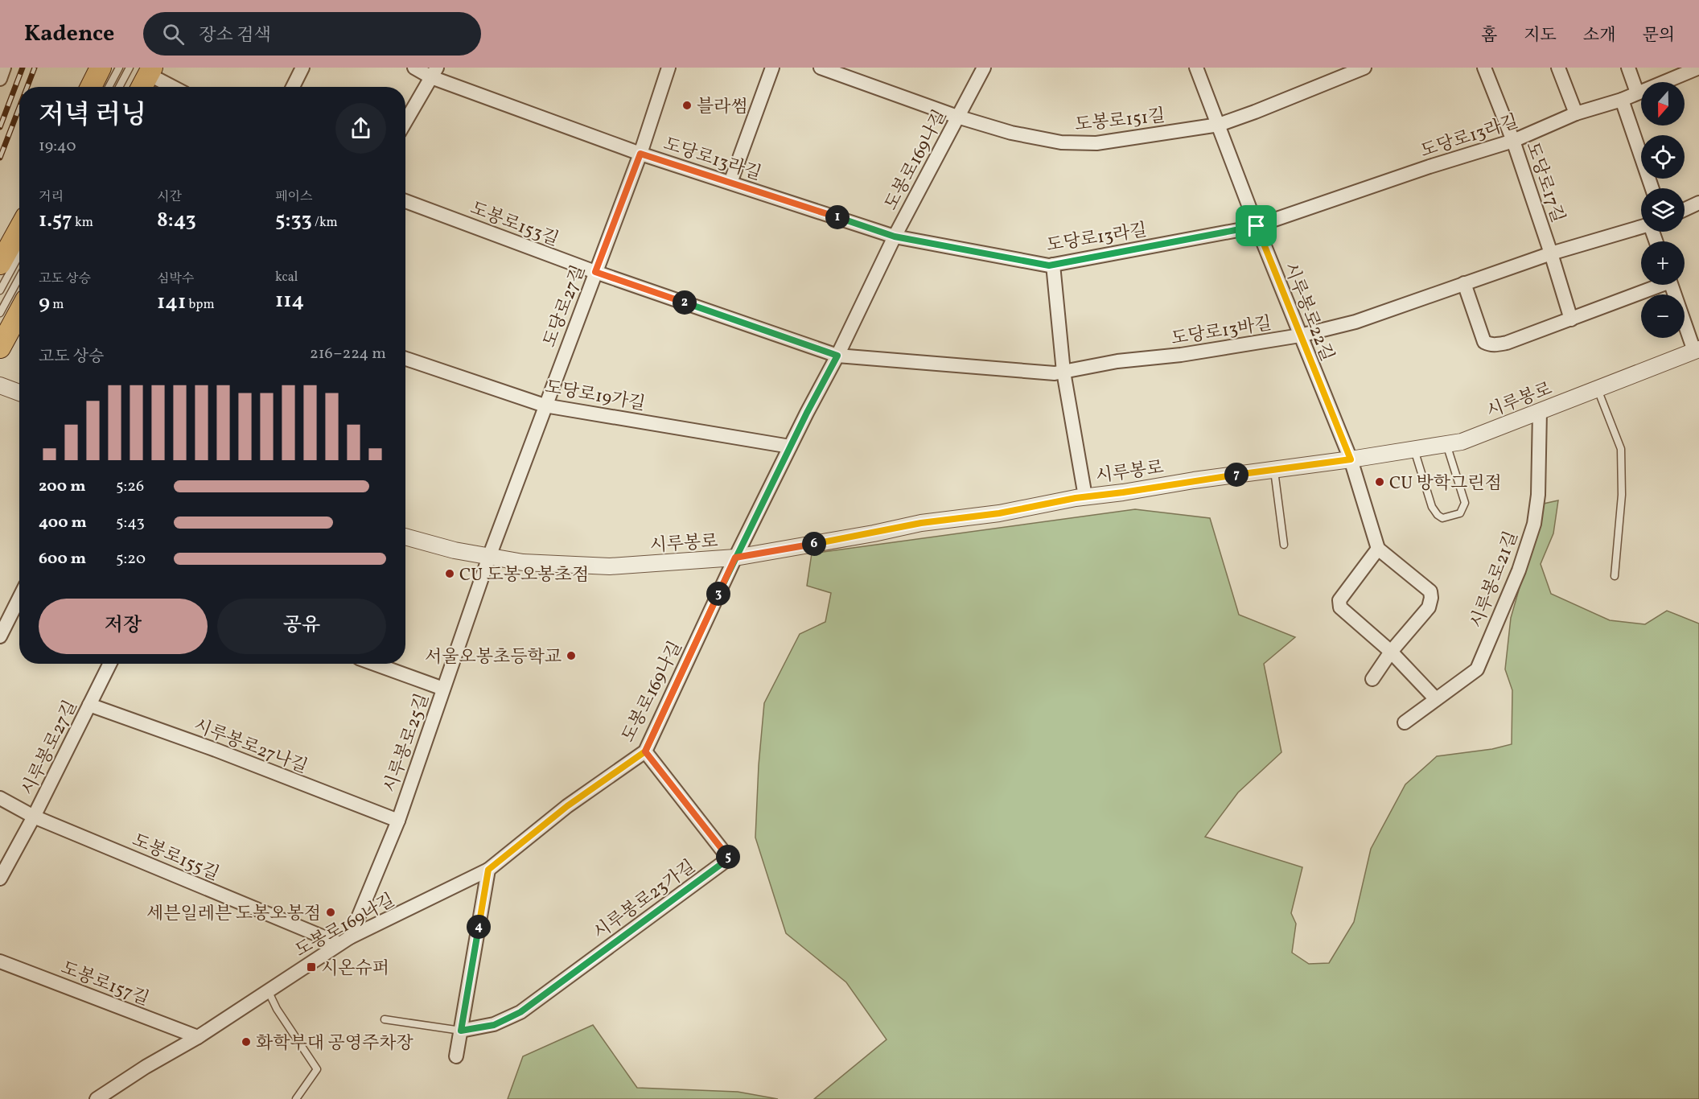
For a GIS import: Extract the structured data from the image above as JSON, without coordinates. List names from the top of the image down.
{
  "streets": {
    "street": [
      "도봉로151길",
      "도당로13라길",
      "도봉로169나길",
      "도당로17길",
      "도봉로153길",
      "도당로27길",
      "시루봉로22길",
      "도당로13바길",
      "도당로19가길",
      "시루봉로",
      "시루봉로21길",
      "시루봉로25길",
      "시루봉로27나길",
      "시루봉로27길",
      "도봉로155길",
      "시루봉로23가길",
      "도봉로157길"
    ]
  },
  "crossings": [
    ["도봉로151길", "도봉로169나길"],
    ["도봉로151길", "시루봉로22길"],
    ["도당로13라길", "도봉로169나길"],
    ["도당로13라길", "도당로17길"],
    ["도당로13라길", "도당로27길"],
    ["도당로13라길", "시루봉로22길"],
    ["도당로13라길", "시루봉로"],
    ["도봉로169나길", "도봉로153길"],
    ["도봉로169나길", "도당로13바길"],
    ["도봉로169나길", "도당로19가길"],
    ["도봉로169나길", "시루봉로"],
    ["도봉로169나길", "시루봉로25길"],
    ["도봉로169나길", "도봉로155길"],
    ["도봉로169나길", "시루봉로23가길"],
    ["도봉로169나길", "도봉로157길"],
    ["도당로17길", "도당로13바길"],
    ["도봉로153길", "도당로27길"],
    ["도봉로153길", "도당로13바길"],
    ["도당로27길", "도당로19가길"],
    ["도당로27길", "시루봉로"],
    ["도당로27길", "시루봉로25길"],
    ["시루봉로22길", "도당로13바길"],
    ["시루봉로22길", "시루봉로"],
    ["도당로13바길", "시루봉로"],
    ["시루봉로", "시루봉로21길"],
    ["시루봉로", "시루봉로25길"],
    ["시루봉로25길", "시루봉로27나길"],
    ["시루봉로25길", "도봉로155길"],
    ["시루봉로27나길", "시루봉로27길"],
    ["시루봉로27길", "도봉로155길"]
  ],
  "places": {
    "other": [
      "블라썸",
      "CU 방학그린점",
      "CU 도봉오봉초점",
      "서울오봉초등학교",
      "세븐일레븐 도봉오봉점",
      "화학부대 공영주차장"
    ],
    "transit": ["시온슈퍼"]
  },
  "north": "bottom",
  "page": {
    "header": "Kadence",
    "search": "장소 검색",
    "nav": [
      "홈",
      "지도",
      "소개",
      "문의"
    ],
    "map_buttons": ["+", "−"],
    "heading": ["저녁 러닝", "19:40"],
    "stats": [
      ["거리", "1.57 km"],
      ["시간", "8:43"],
      ["페이스", "5:33 /km"],
      ["고도 상승", "9 m"],
      ["심박수", "141 bpm"],
      ["kcal", "114"]
    ],
    "pins": [
      "1",
      "2",
      "7",
      "6",
      "3",
      "5",
      "4"
    ],
    "chart": ["고도 상승", "216–224 m"],
    "list": [
      {
        "name": "200 m",
        "note": "5:26"
      },
      {
        "name": "400 m",
        "note": "5:43"
      },
      {
        "name": "600 m",
        "note": "5:20"
      }
    ],
    "buttons": ["저장", "공유"]
  }
}
